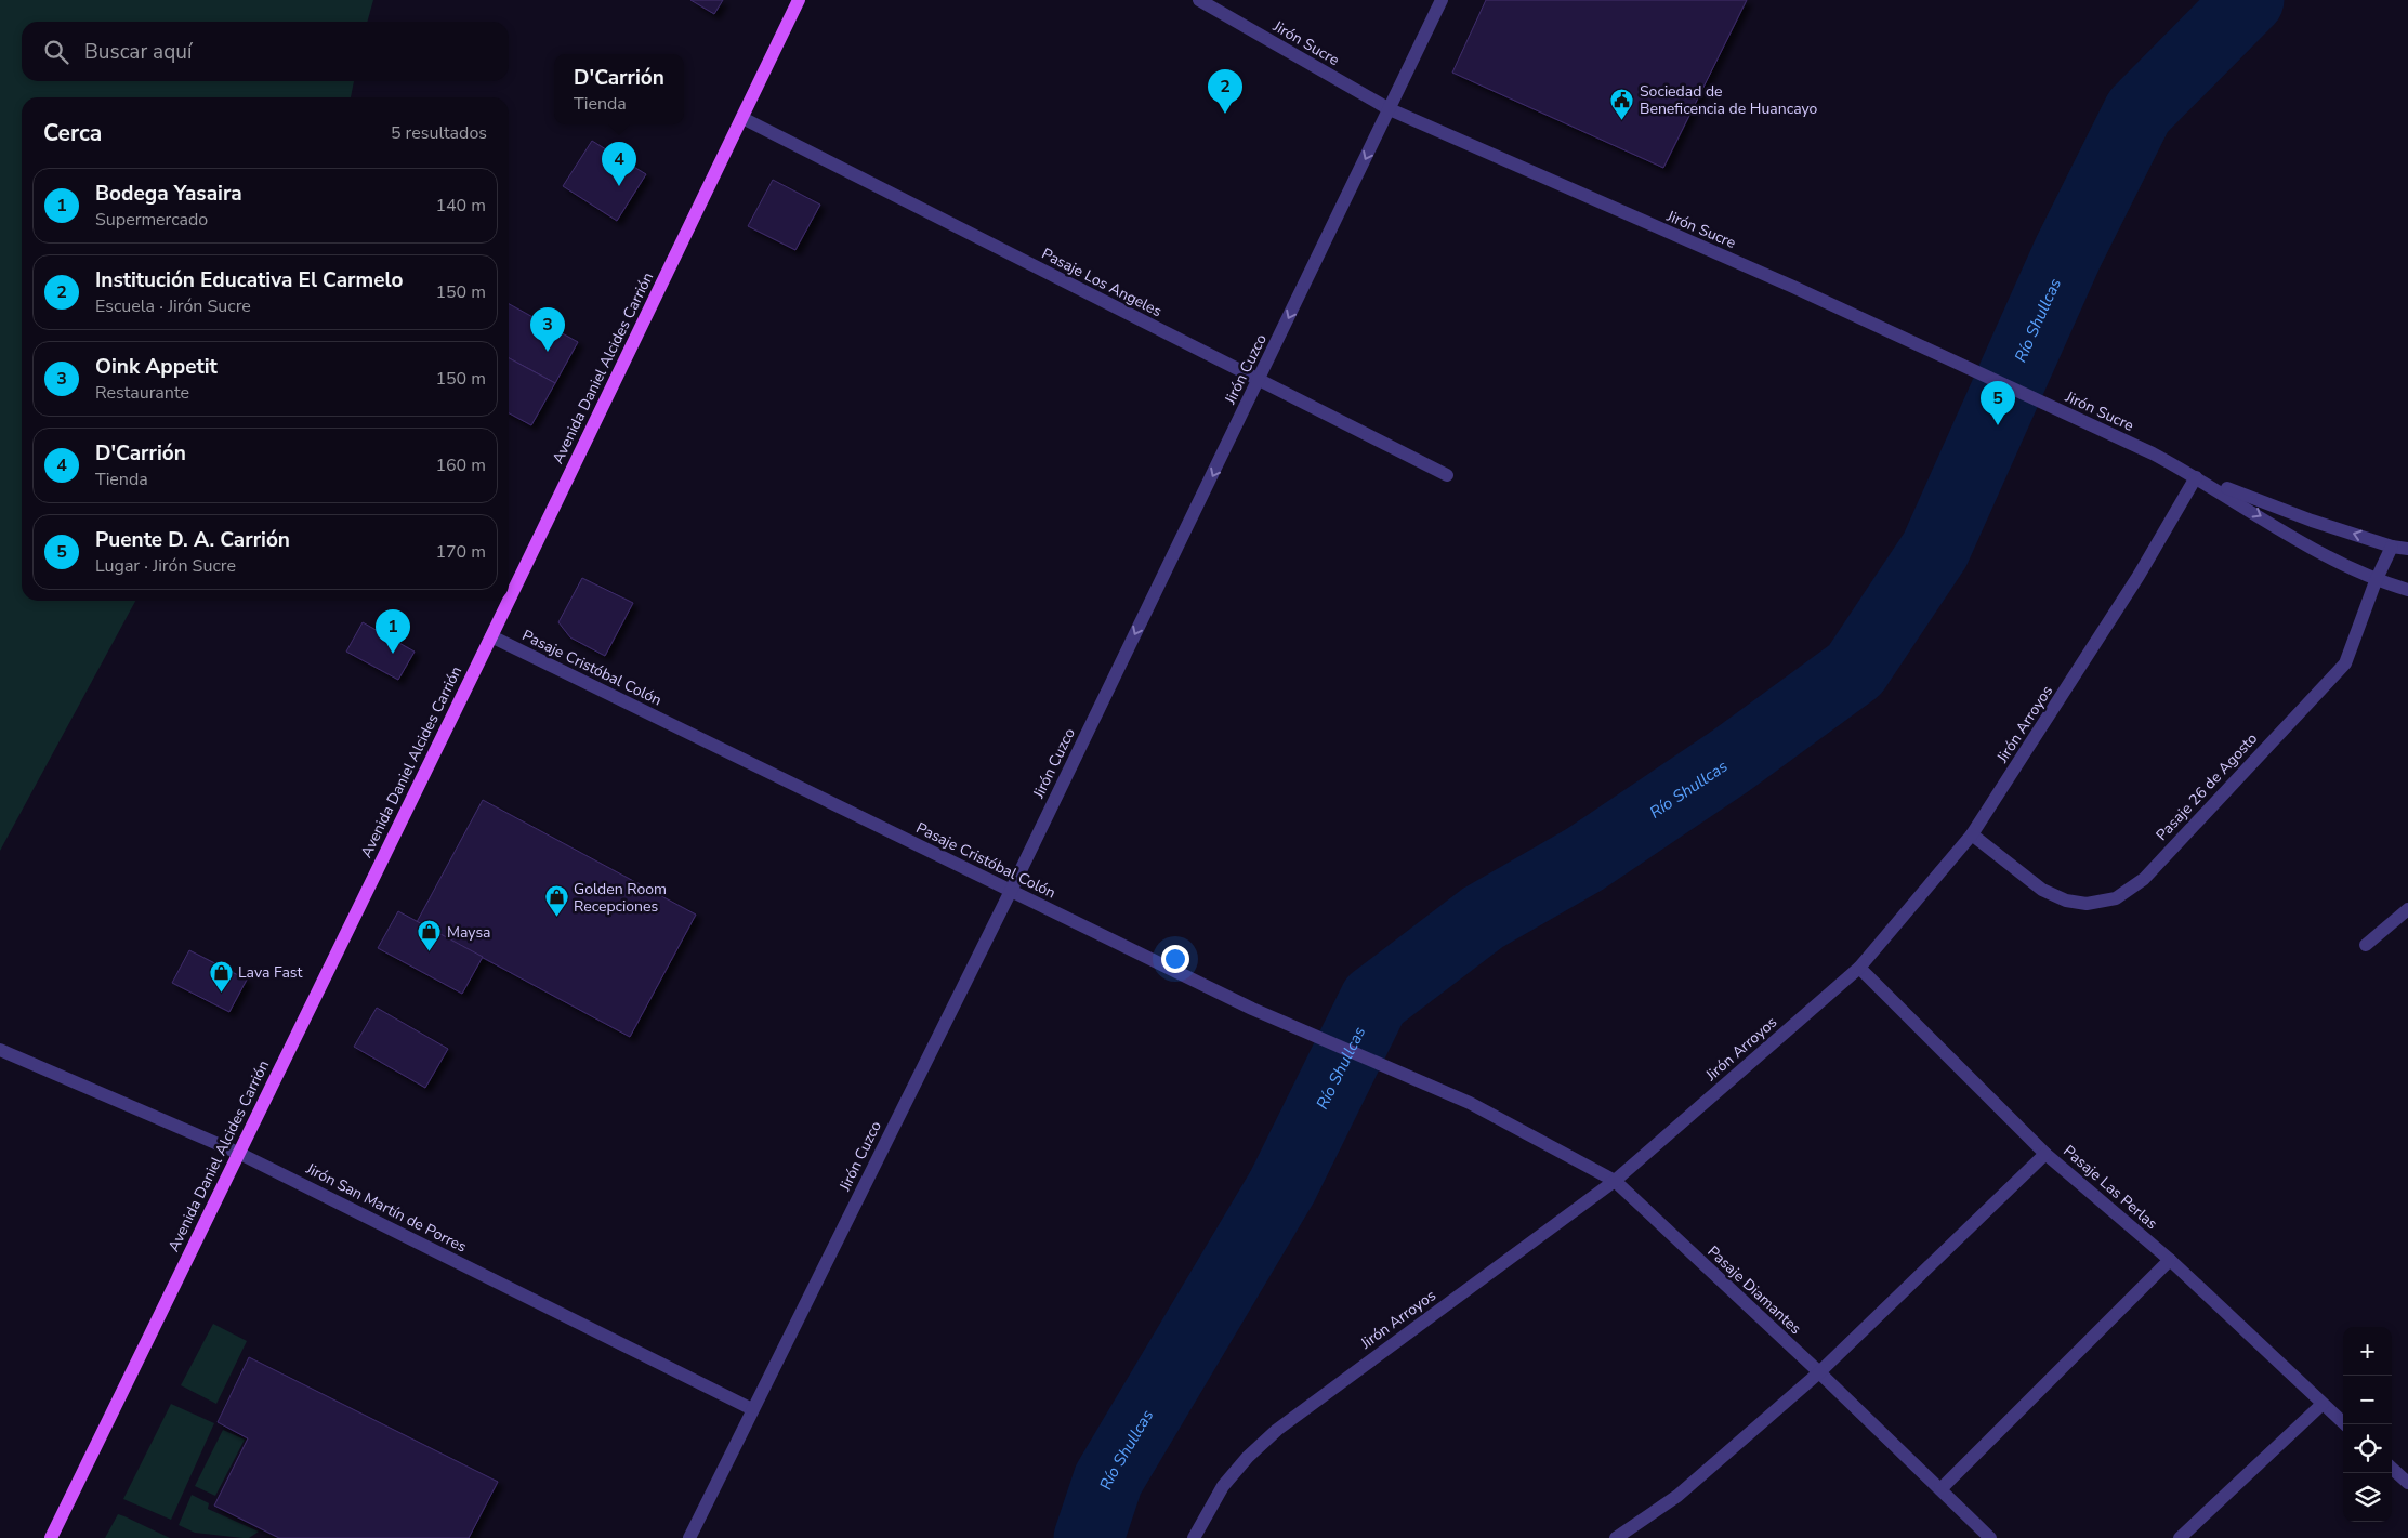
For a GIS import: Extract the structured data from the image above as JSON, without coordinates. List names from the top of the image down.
{
  "streets": {
    "main road": ["Avenida Daniel Alcides Carrión"],
    "street": [
      "Jirón Sucre",
      "Pasaje Los Angeles",
      "Jirón Cuzco",
      "Pasaje Cristóbal Colón",
      "Jirón Arroyos",
      "Pasaje 26 de Agosto",
      "Pasaje Las Perlas",
      "Jirón San Martín de Porres",
      "Pasaje Diamantes"
    ]
  },
  "crossings": [
    ["Jirón Sucre", "Jirón Cuzco"],
    ["Jirón Sucre", "Jirón Arroyos"],
    ["Jirón Sucre", "Pasaje 26 de Agosto"],
    ["Pasaje Los Angeles", "Avenida Daniel Alcides Carrión"],
    ["Pasaje Los Angeles", "Jirón Cuzco"],
    ["Avenida Daniel Alcides Carrión", "Pasaje Cristóbal Colón"],
    ["Avenida Daniel Alcides Carrión", "Jirón San Martín de Porres"],
    ["Jirón Cuzco", "Pasaje Cristóbal Colón"],
    ["Jirón Cuzco", "Jirón San Martín de Porres"],
    ["Pasaje Cristóbal Colón", "Pasaje Diamantes"],
    ["Jirón Arroyos", "Pasaje 26 de Agosto"],
    ["Jirón Arroyos", "Pasaje Las Perlas"],
    ["Jirón Arroyos", "Pasaje Diamantes"]
  ],
  "one_way": ["Jirón Cuzco"],
  "water": ["Río Shullcas"],
  "places": {
    "public building": ["Sociedad de Beneficencia de Huancayo"],
    "shop": ["Golden Room Recepciones", "Maysa", "Lava Fast"]
  },
  "page": {
    "search": "Buscar aquí",
    "popup": ["D'Carrión", "Tienda"],
    "pins": [
      "2",
      "4",
      "3",
      "5",
      "1"
    ],
    "heading": ["Cerca", "5 resultados"],
    "list": [
      {
        "mark": "1",
        "name": "Bodega Yasaira",
        "note": "Supermercado",
        "value": "140 m"
      },
      {
        "mark": "2",
        "name": "Institución Educativa El Carmelo",
        "note": "Escuela · Jirón Sucre",
        "value": "150 m"
      },
      {
        "mark": "3",
        "name": "Oink Appetit",
        "note": "Restaurante",
        "value": "150 m"
      },
      {
        "mark": "4",
        "name": "D'Carrión",
        "note": "Tienda",
        "value": "160 m"
      },
      {
        "mark": "5",
        "name": "Puente D. A. Carrión",
        "note": "Lugar · Jirón Sucre",
        "value": "170 m"
      }
    ],
    "map_buttons": ["+", "−"]
  }
}
